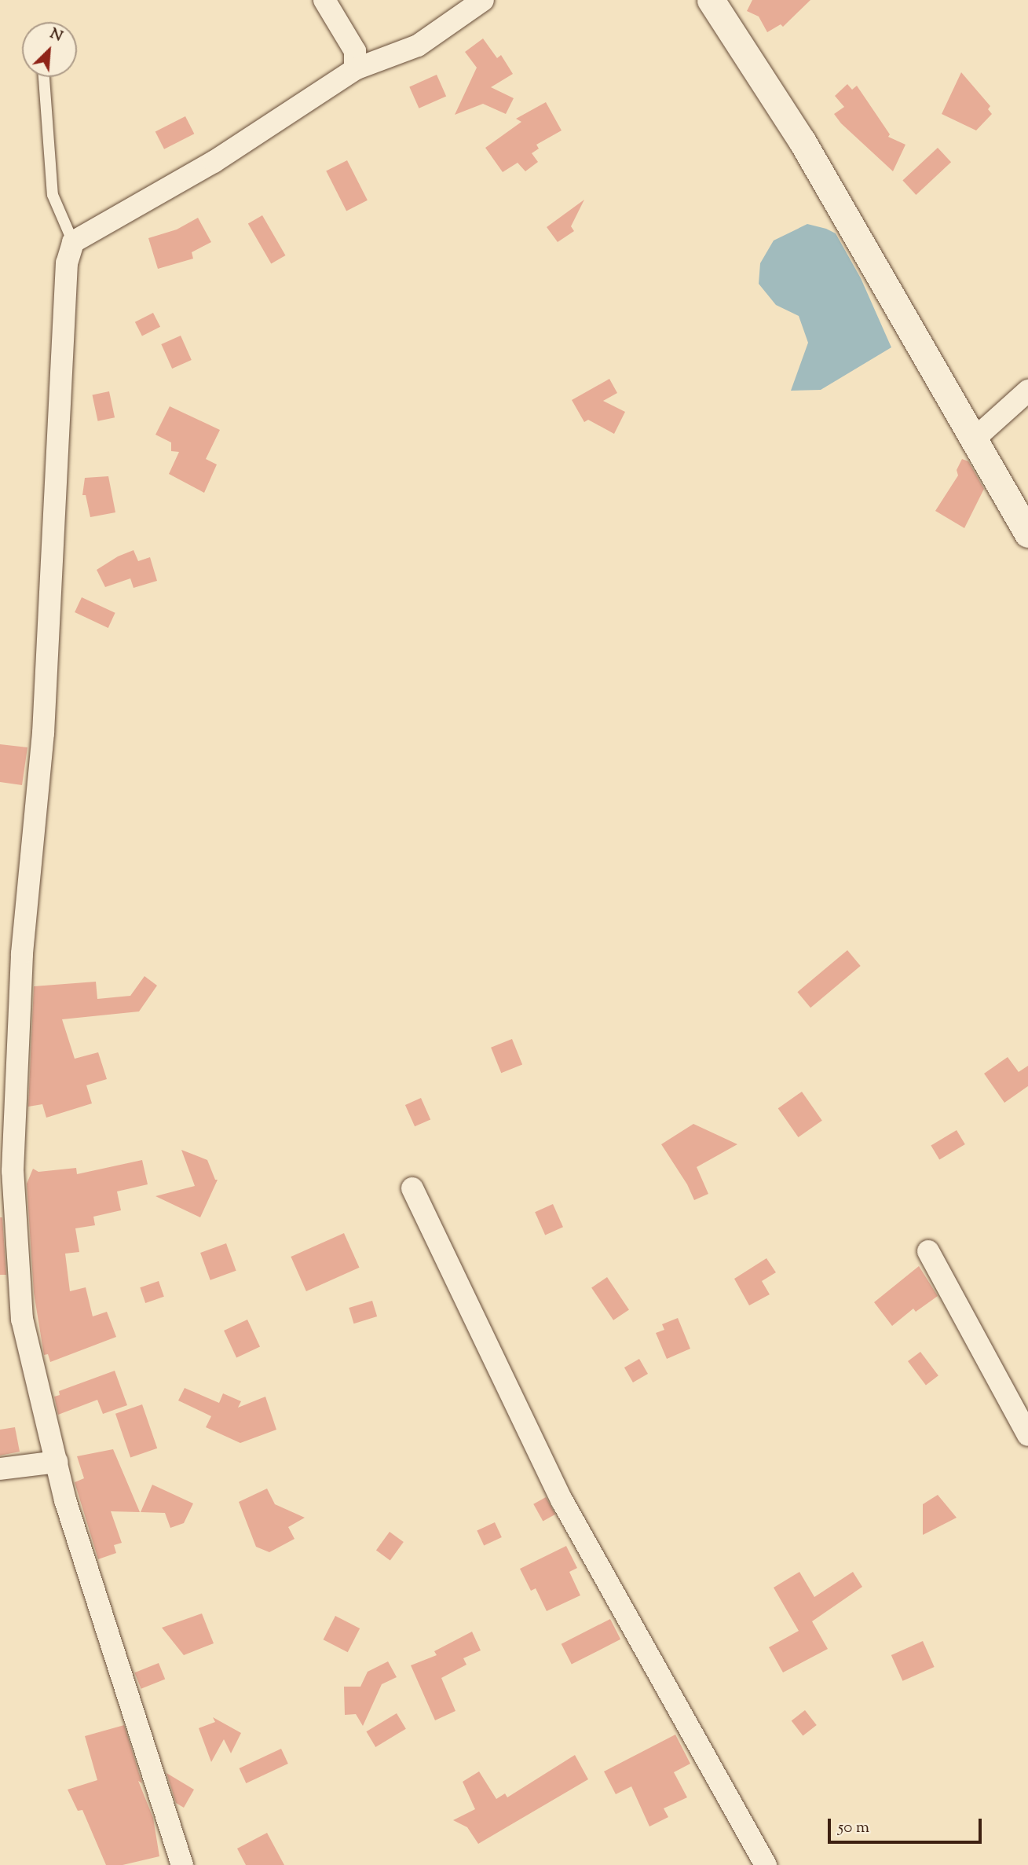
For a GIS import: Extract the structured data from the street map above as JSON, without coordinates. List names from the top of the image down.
{
  "scale_bar": "50 m",
  "north": "top right"
}
